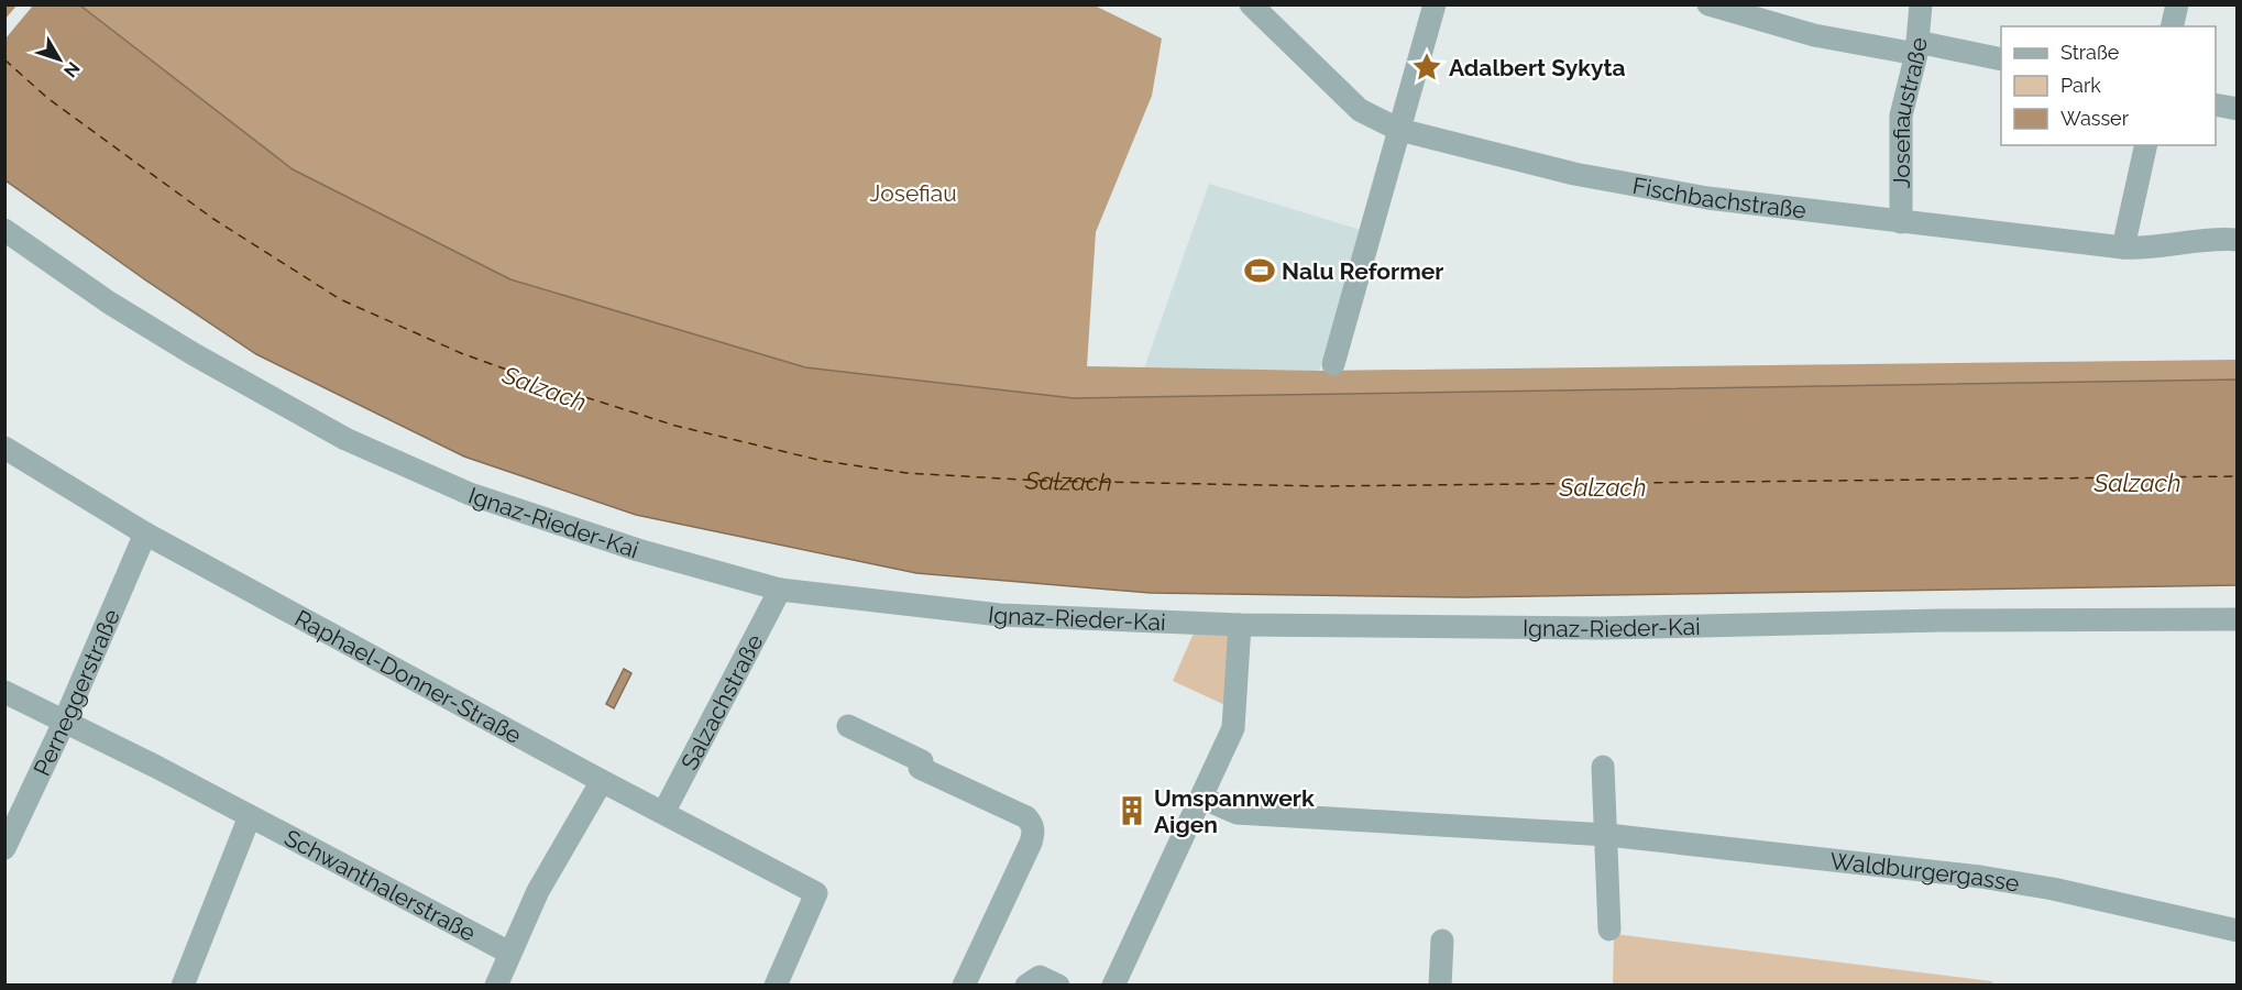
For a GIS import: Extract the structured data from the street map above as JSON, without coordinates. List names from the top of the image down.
{
  "streets": {
    "street": [
      "Josefiaustraße",
      "Fischbachstraße",
      "Ignaz-Rieder-Kai",
      "Raphael-Donner-Straße",
      "Perneggerstraße",
      "Salzachstraße",
      "Waldburgergasse",
      "Schwanthalerstraße"
    ]
  },
  "crossings": [
    ["Josefiaustraße", "Fischbachstraße"],
    ["Ignaz-Rieder-Kai", "Salzachstraße"],
    ["Raphael-Donner-Straße", "Perneggerstraße"],
    ["Raphael-Donner-Straße", "Salzachstraße"],
    ["Perneggerstraße", "Schwanthalerstraße"]
  ],
  "water": ["Salzach"],
  "parks": ["Josefiau"],
  "places": {
    "place": ["Adalbert Sykyta"],
    "sports": ["Nalu Reformer"],
    "building": ["Umspannwerk Aigen"]
  },
  "legend": ["Straße", "Park", "Wasser"],
  "north": "bottom right"
}
